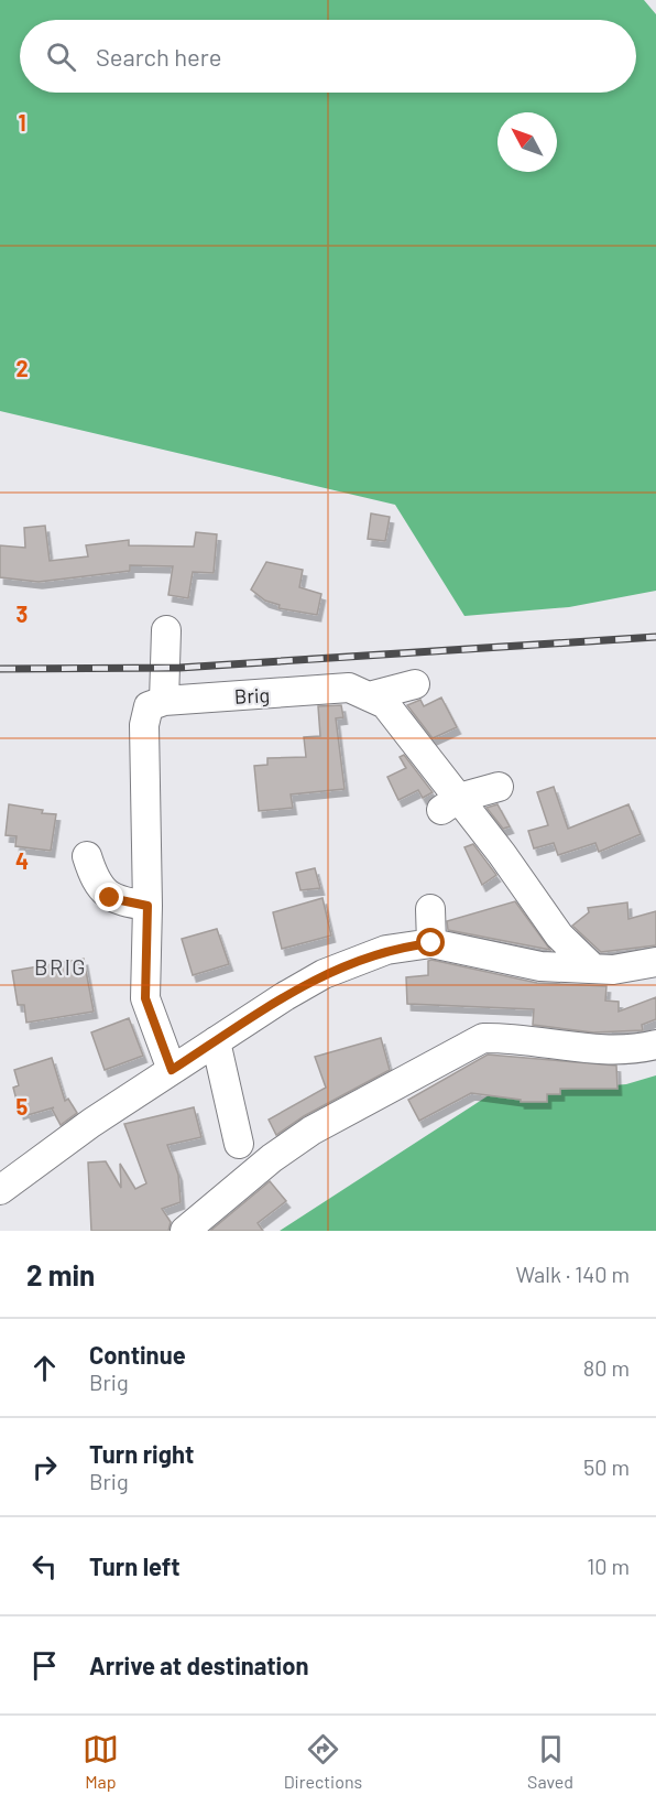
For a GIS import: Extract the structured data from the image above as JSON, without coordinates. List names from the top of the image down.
{
  "streets": {
    "street": ["Brig"]
  },
  "districts": ["BRIG"],
  "north": "top left",
  "page": {
    "search": "Search here",
    "heading": ["2 min", "Walk · 140 m"],
    "list": [
      ["Continue", "Brig", "80 m"],
      ["Turn right", "Brig", "50 m"],
      ["Turn left", "10 m"],
      "Arrive at destination"
    ],
    "nav": ["Map", "Directions", "Saved"]
  },
  "grid": {
    "rows": [
      "1",
      "2",
      "3",
      "4",
      "5"
    ]
  }
}
